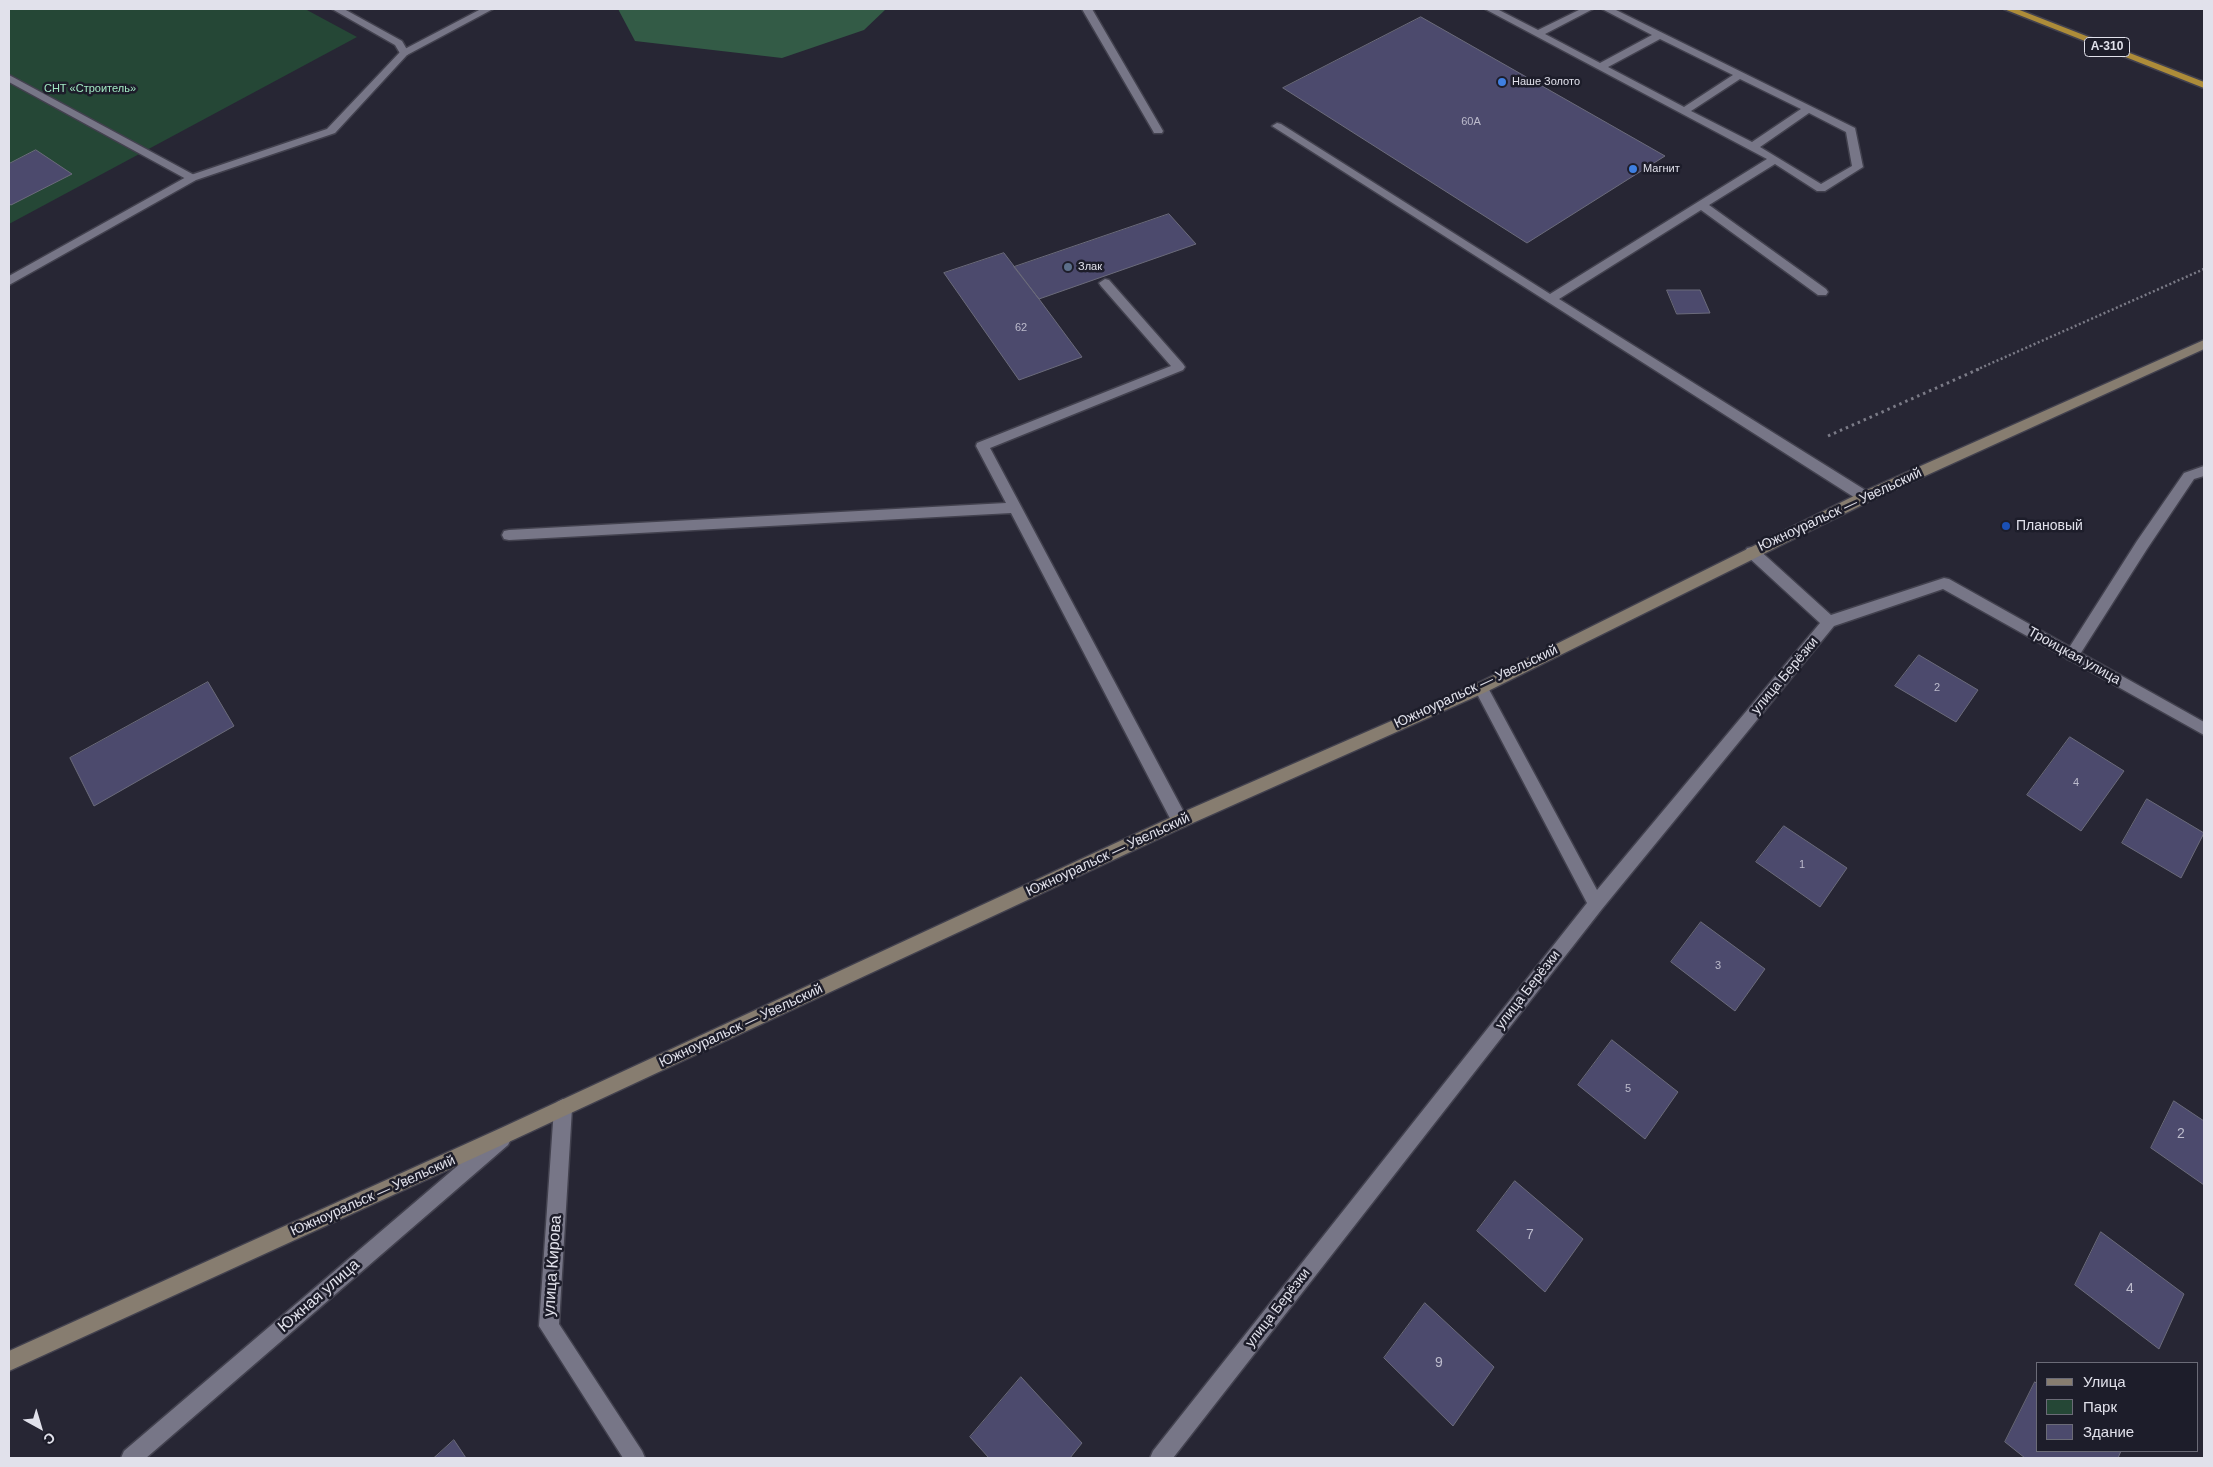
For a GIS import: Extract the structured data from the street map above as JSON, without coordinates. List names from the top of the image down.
{
  "streets": {
    "highway": ["А-310"],
    "street": [
      "Южноуральск — Увельский",
      "Троицкая улица",
      "улица Берёзки",
      "улица Кирова",
      "Южная улица"
    ]
  },
  "crossings": [
    ["Южноуральск — Увельский", "улица Кирова"],
    ["Южноуральск — Увельский", "Южная улица"],
    ["Троицкая улица", "улица Берёзки"]
  ],
  "parks": ["СНТ «Строитель»"],
  "places": [
    "Наше Золото",
    "Магнит",
    "Злак",
    "Плановый"
  ],
  "house_numbers": [
    "60А",
    "62",
    "2",
    "4",
    "1",
    "3",
    "5",
    "2",
    "7",
    "4",
    "9"
  ],
  "legend": ["Улица", "Парк", "Здание"],
  "north": "bottom right"
}
